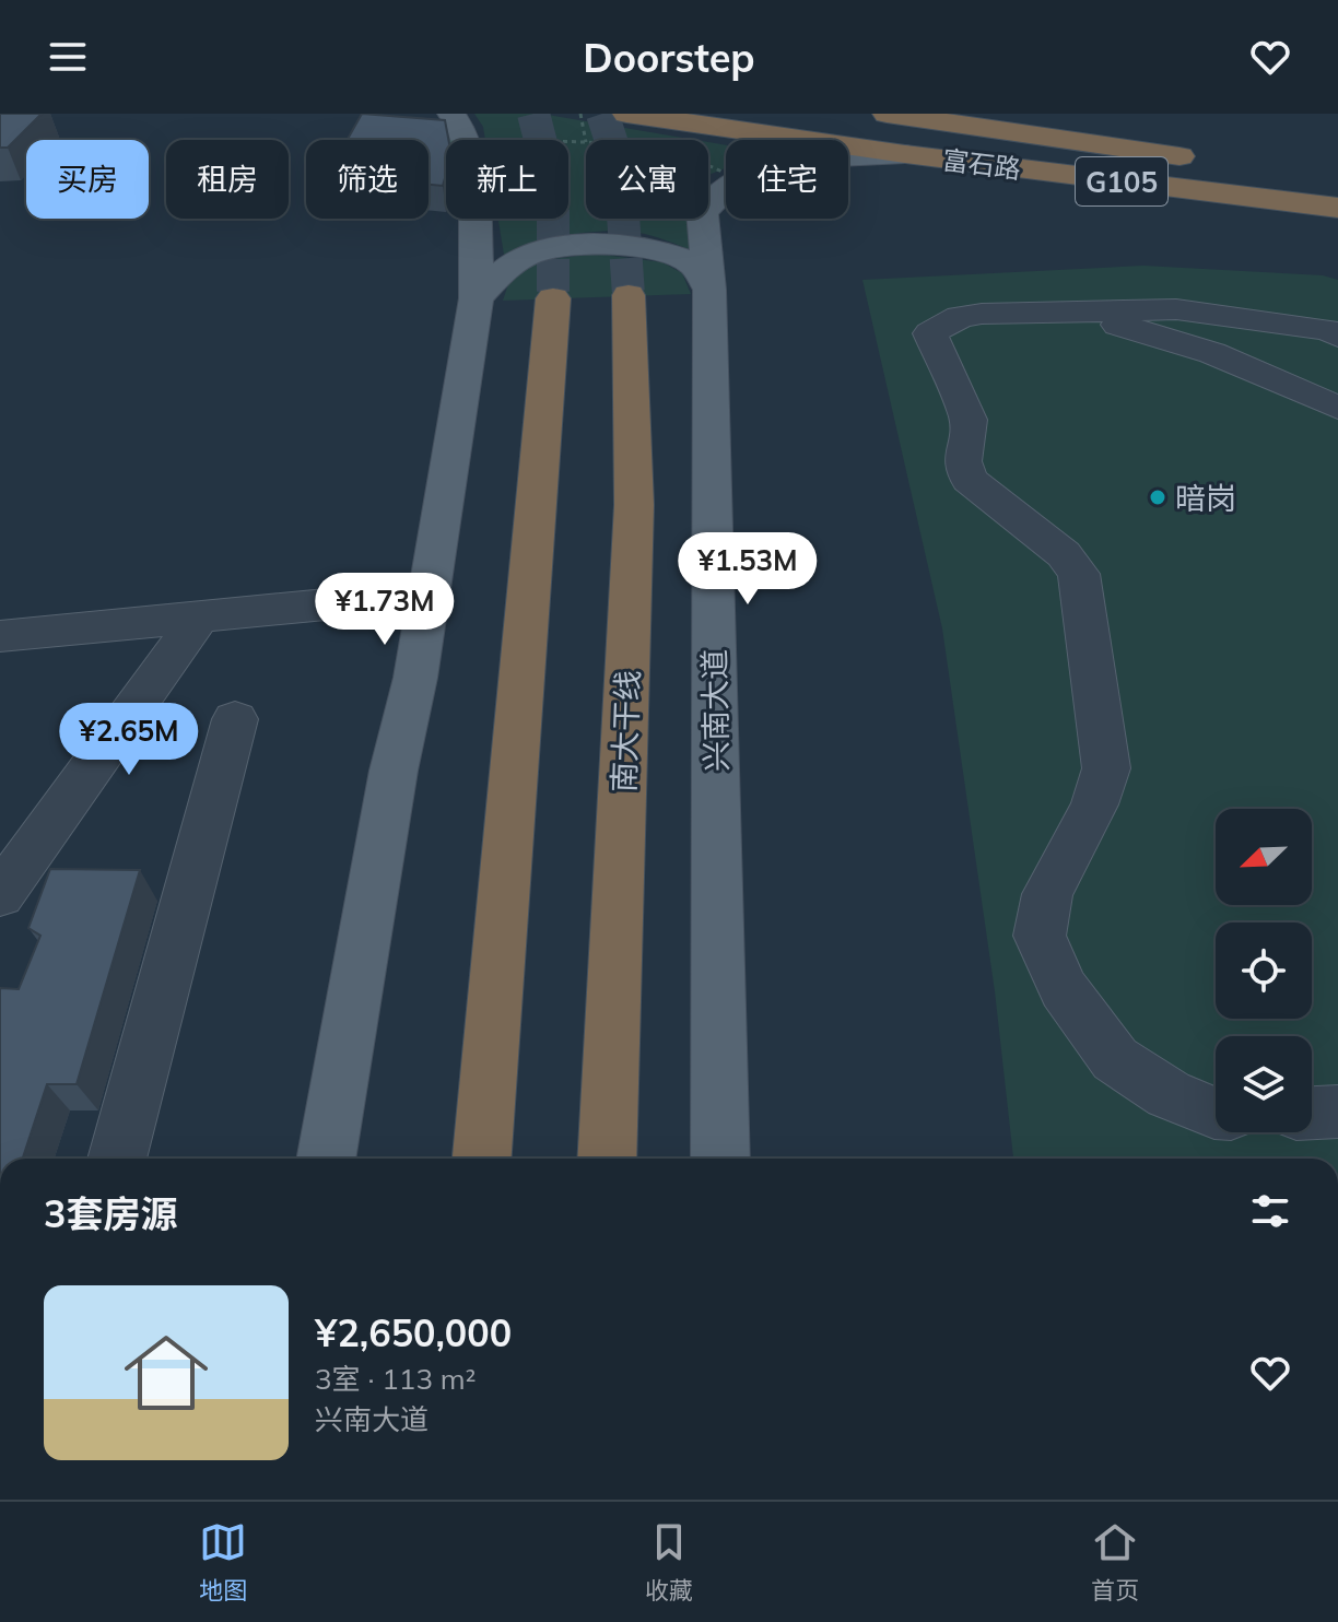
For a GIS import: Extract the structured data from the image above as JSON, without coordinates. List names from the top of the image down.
{
  "streets": {
    "highway": ["富石路", "G105", "南大干线"],
    "main road": ["兴南大道"]
  },
  "crossings": [
    ["富石路", "兴南大道"]
  ],
  "places": ["暗岗"],
  "north": "bottom left",
  "page": {
    "header": "Doorstep",
    "chip": [
      "买房",
      "租房",
      "筛选",
      "新上",
      "公寓",
      "住宅"
    ],
    "price": ["¥1.53M", "¥1.73M", "¥2.65M"],
    "heading": "3套房源",
    "list": [
      {
        "name": "¥2,650,000",
        "note": "3室 · 113 m² · 兴南大道"
      }
    ],
    "tabs": ["地图", "收藏", "首页"]
  }
}
